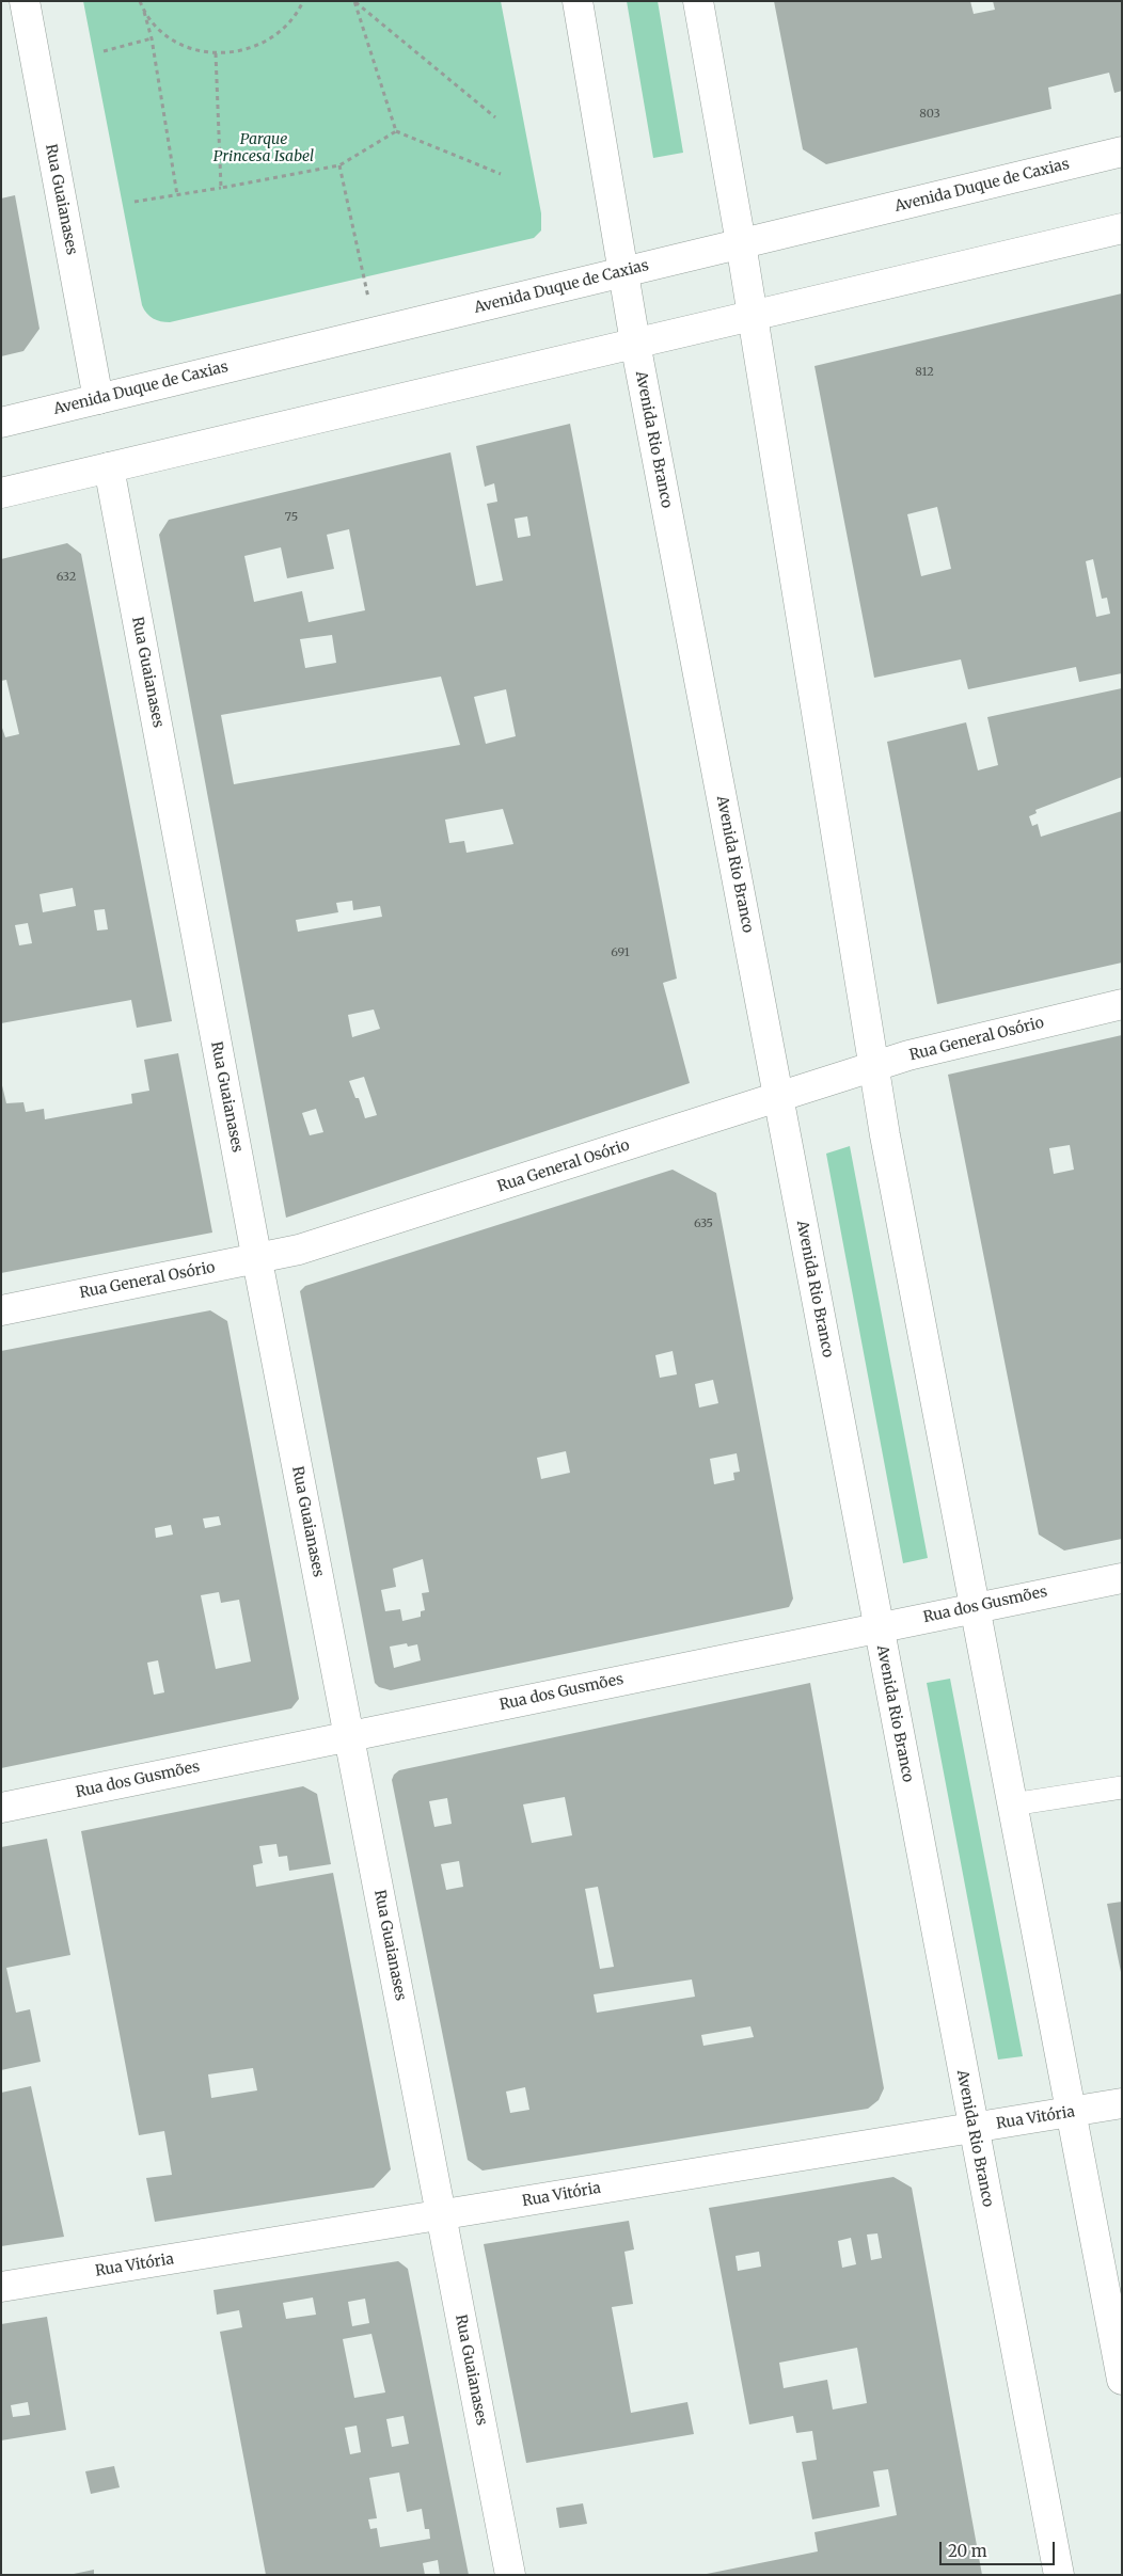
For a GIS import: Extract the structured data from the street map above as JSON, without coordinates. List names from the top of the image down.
{
  "streets": {
    "main road": [
      "Avenida Duque de Caxias",
      "Rua Guaianases",
      "Avenida Rio Branco",
      "Rua General Osório",
      "Rua dos Gusmões",
      "Rua Vitória"
    ]
  },
  "crossings": [
    ["Avenida Duque de Caxias", "Rua Guaianases"],
    ["Avenida Duque de Caxias", "Avenida Rio Branco"],
    ["Rua Guaianases", "Rua General Osório"],
    ["Rua Guaianases", "Rua dos Gusmões"],
    ["Rua Guaianases", "Rua Vitória"],
    ["Avenida Rio Branco", "Rua General Osório"],
    ["Avenida Rio Branco", "Rua dos Gusmões"],
    ["Avenida Rio Branco", "Rua Vitória"]
  ],
  "parks": ["Parque Princesa Isabel"],
  "house_numbers": [
    "803",
    "812",
    "75",
    "632",
    "691",
    "635"
  ],
  "scale_bar": "20 m"
}
